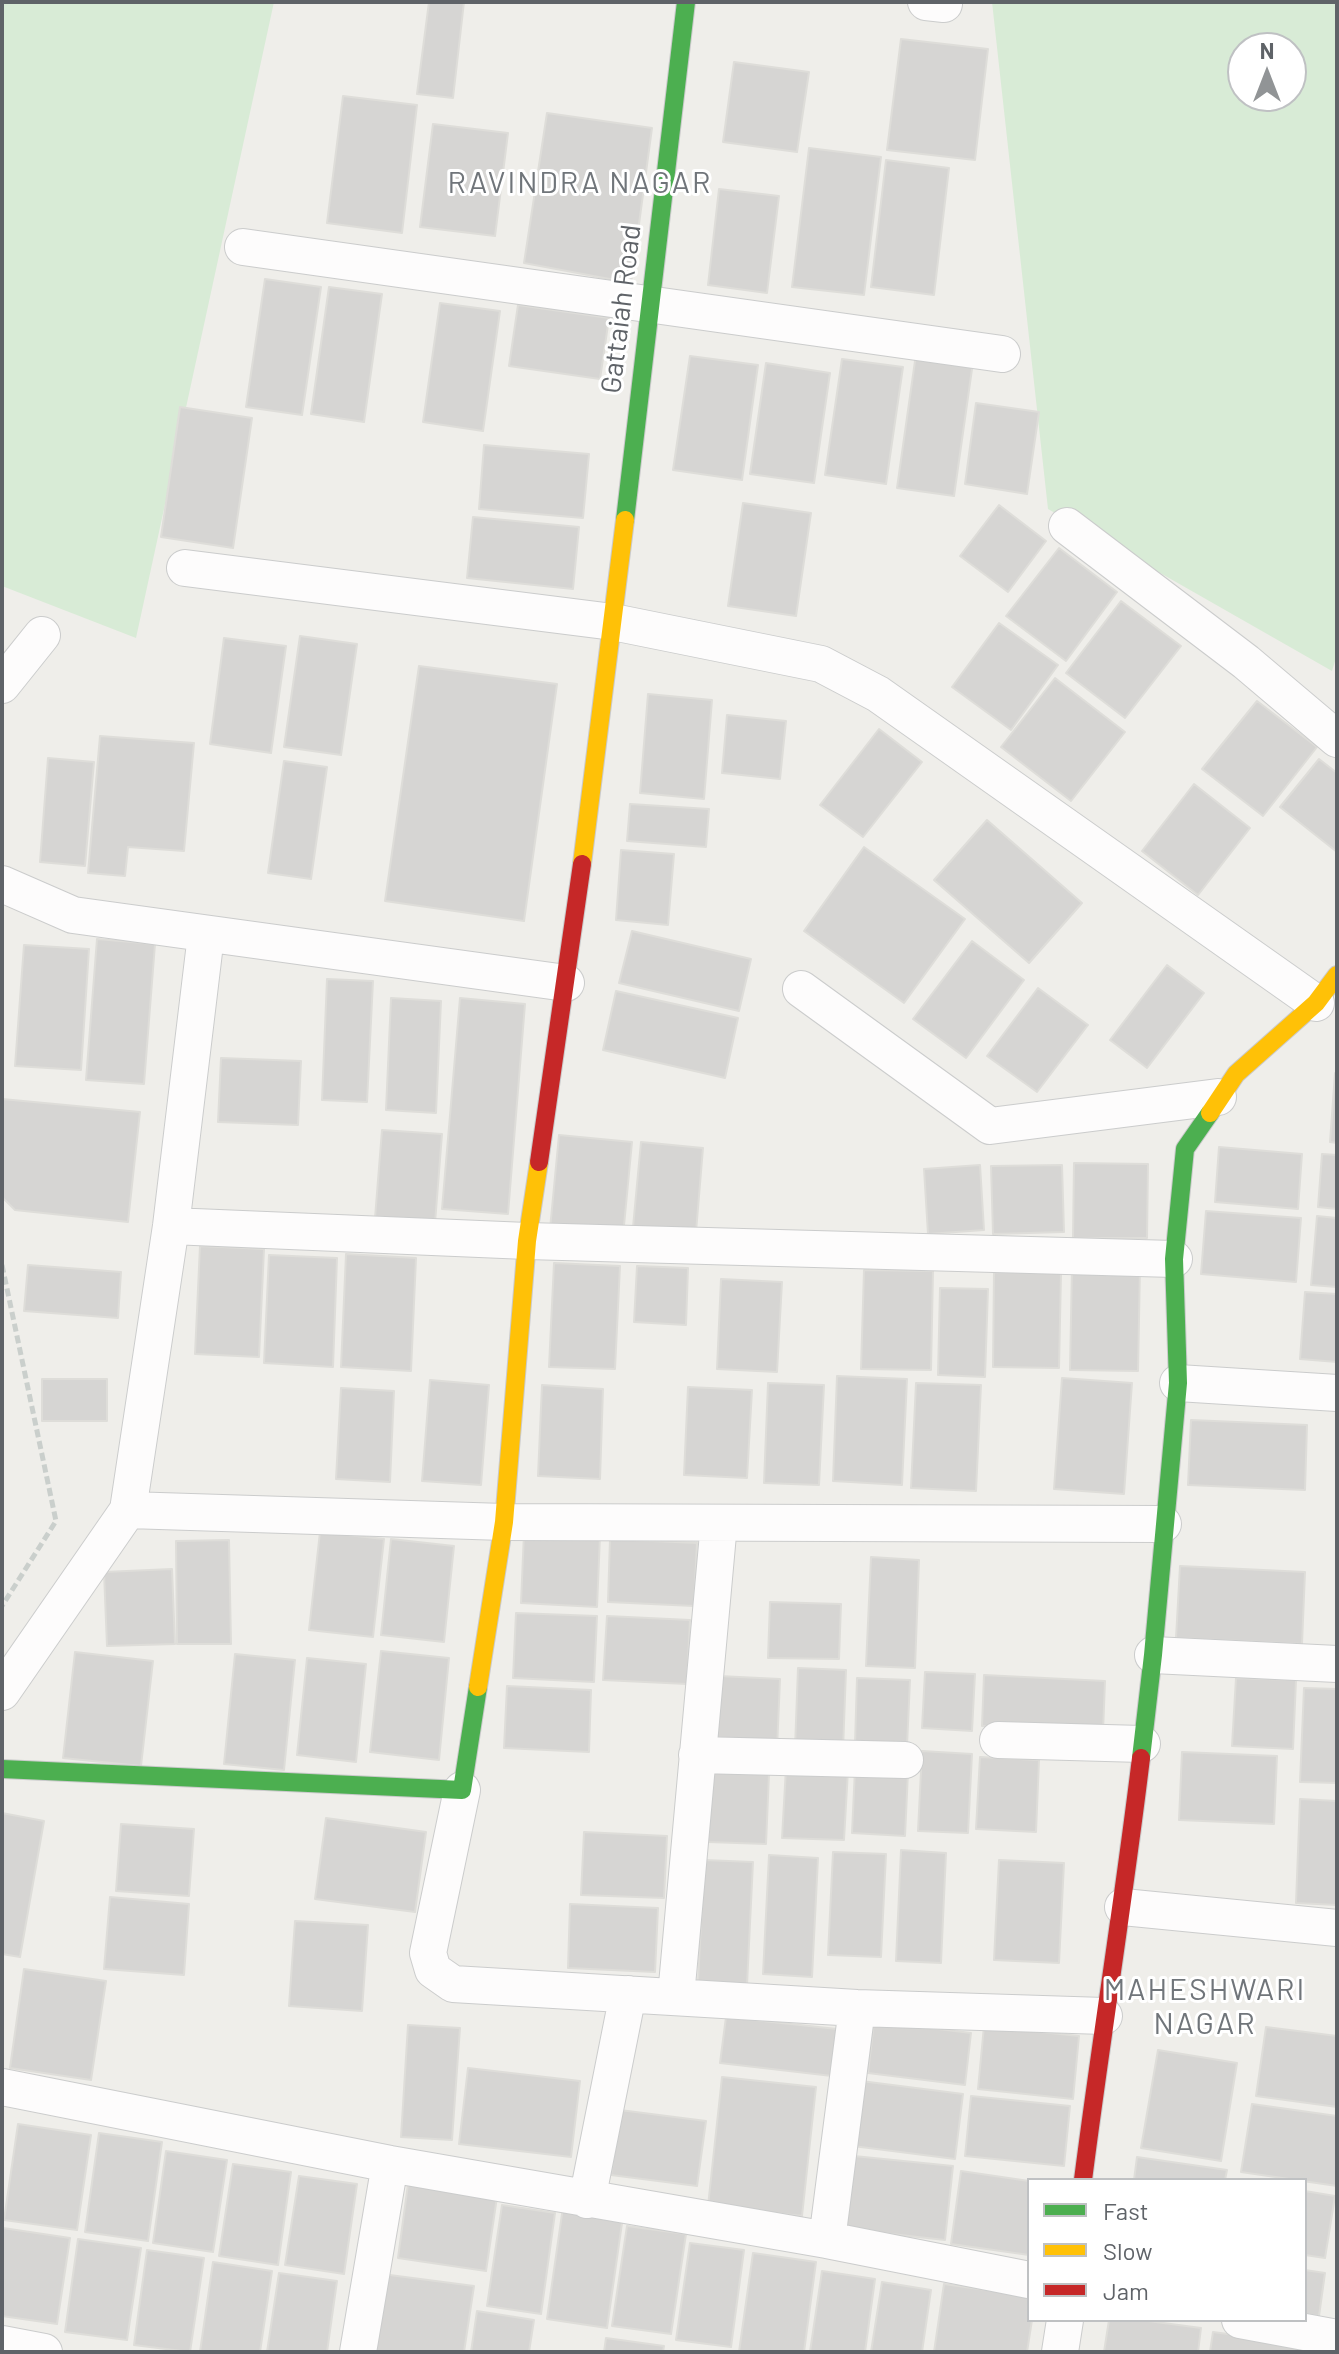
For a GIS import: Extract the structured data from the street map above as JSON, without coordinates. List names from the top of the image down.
{
  "streets": {
    "street": ["Gattaiah Road"]
  },
  "districts": ["RAVINDRA NAGAR", "MAHESHWARI NAGAR"],
  "legend": ["Fast", "Slow", "Jam"],
  "north": "top"
}
